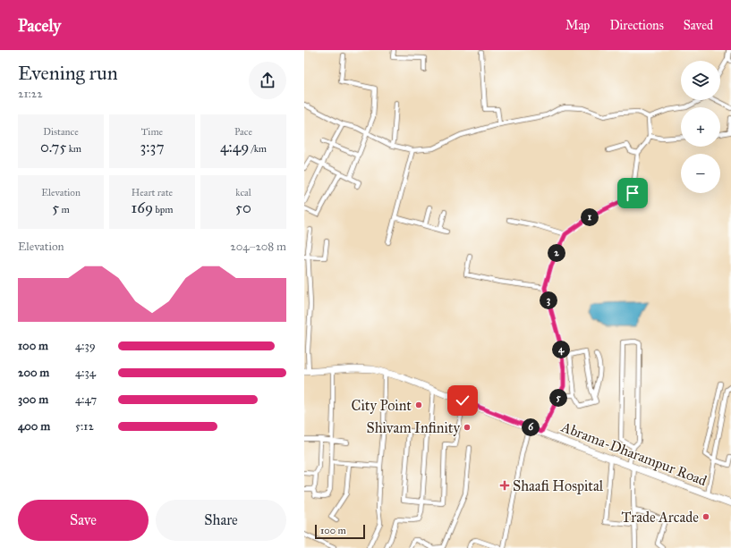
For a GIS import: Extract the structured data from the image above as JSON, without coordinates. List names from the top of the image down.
{
  "streets": {
    "main road": ["Abrama-Dharampur Road"]
  },
  "places": {
    "other": ["City Point", "Shivam Infinity", "Trade Arcade"],
    "health": ["Shaafi Hospital"]
  },
  "scale_bar": "100 m",
  "page": {
    "header": "Pacely",
    "nav": ["Map", "Directions", "Saved"],
    "heading": ["Evening run", "21:22"],
    "map_buttons": ["+", "−"],
    "stats": [
      ["Distance", "0.75 km"],
      ["Time", "3:37"],
      ["Pace", "4:49 /km"],
      ["Elevation", "5 m"],
      ["Heart rate", "169 bpm"],
      ["kcal", "50"]
    ],
    "pins": [
      "1",
      "2",
      "3",
      "4",
      "5",
      "6"
    ],
    "chart": ["Elevation", "204–208 m"],
    "list": [
      {
        "name": "100 m",
        "note": "4:39"
      },
      {
        "name": "200 m",
        "note": "4:34"
      },
      {
        "name": "300 m",
        "note": "4:47"
      },
      {
        "name": "400 m",
        "note": "5:12"
      }
    ],
    "buttons": ["Save", "Share"],
    "scale": "100 m"
  }
}
